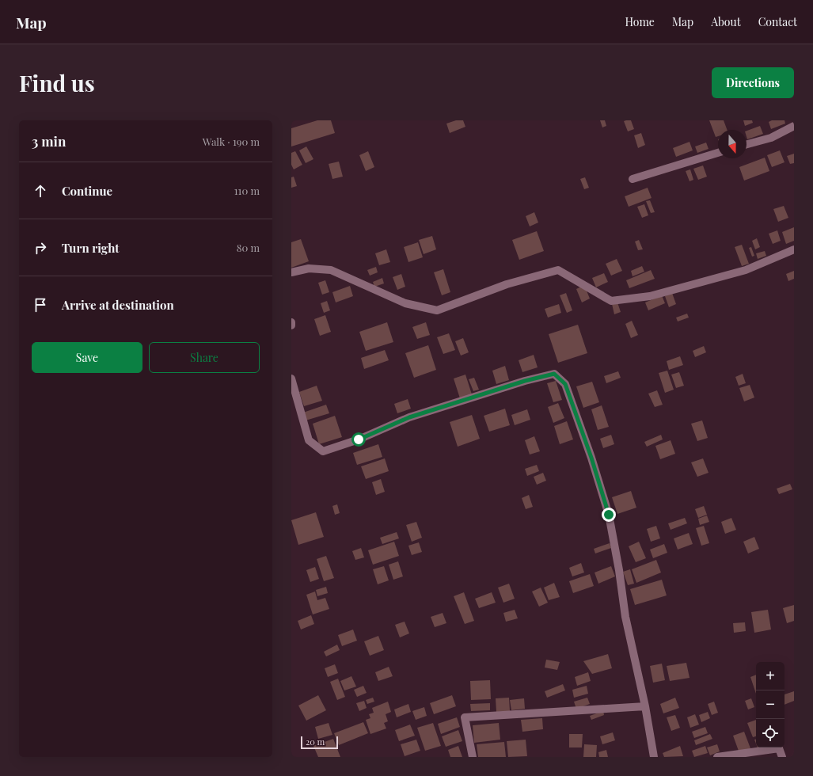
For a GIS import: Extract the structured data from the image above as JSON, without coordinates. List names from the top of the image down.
{
  "scale_bar": "20 m",
  "north": "bottom",
  "page": {
    "header": "Map",
    "nav": [
      "Home",
      "Map",
      "About",
      "Contact"
    ],
    "buttons": [
      "Directions",
      ["Save", "Share"]
    ],
    "title": "Find us",
    "heading": ["3 min", "Walk · 190 m"],
    "list": [
      ["Continue", "110 m"],
      ["Turn right", "80 m"],
      "Arrive at destination"
    ],
    "map_buttons": ["+", "−"],
    "scale": "20 m"
  }
}
